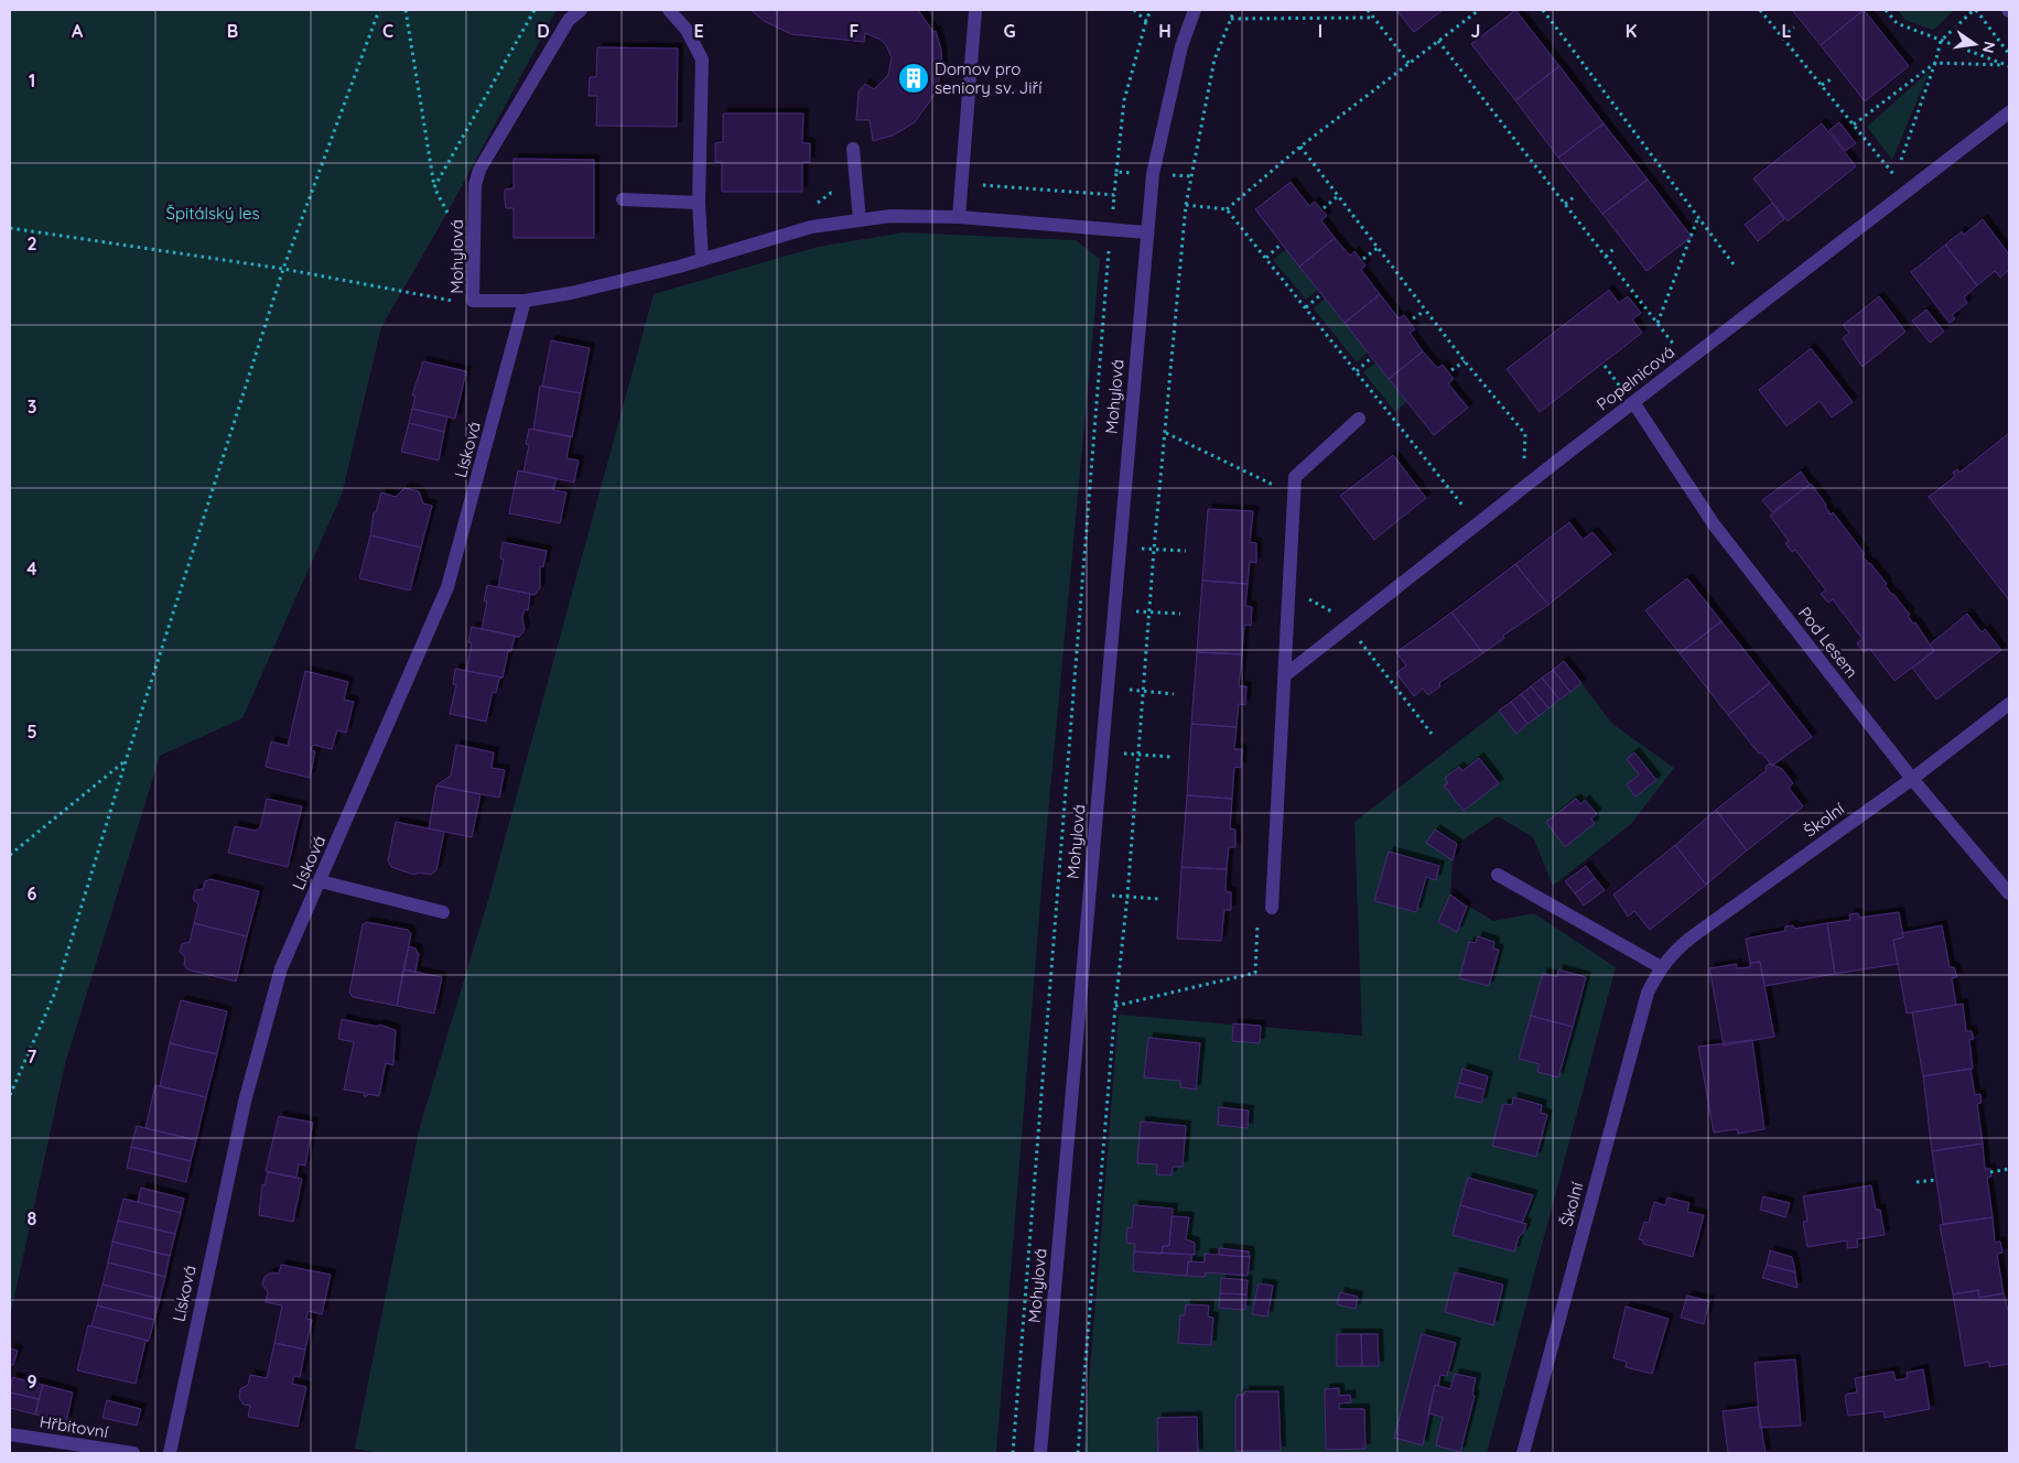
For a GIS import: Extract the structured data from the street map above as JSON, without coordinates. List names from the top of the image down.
{
  "streets": {
    "street": [
      "Mohylová",
      "Popelnicová",
      "Lísková",
      "Pod Lesem",
      "Školní",
      "Hřbitovní"
    ]
  },
  "crossings": [
    ["Mohylová", "Lísková"],
    ["Popelnicová", "Pod Lesem"],
    ["Pod Lesem", "Školní"]
  ],
  "parks": ["Špitálský les"],
  "places": {
    "building": ["Domov pro seniory sv. Jiří"]
  },
  "north": "right",
  "grid": {
    "columns": [
      "A",
      "B",
      "C",
      "D",
      "E",
      "F",
      "G",
      "H",
      "I",
      "J",
      "K",
      "L"
    ],
    "rows": [
      "1",
      "2",
      "3",
      "4",
      "5",
      "6",
      "7",
      "8",
      "9"
    ]
  }
}
